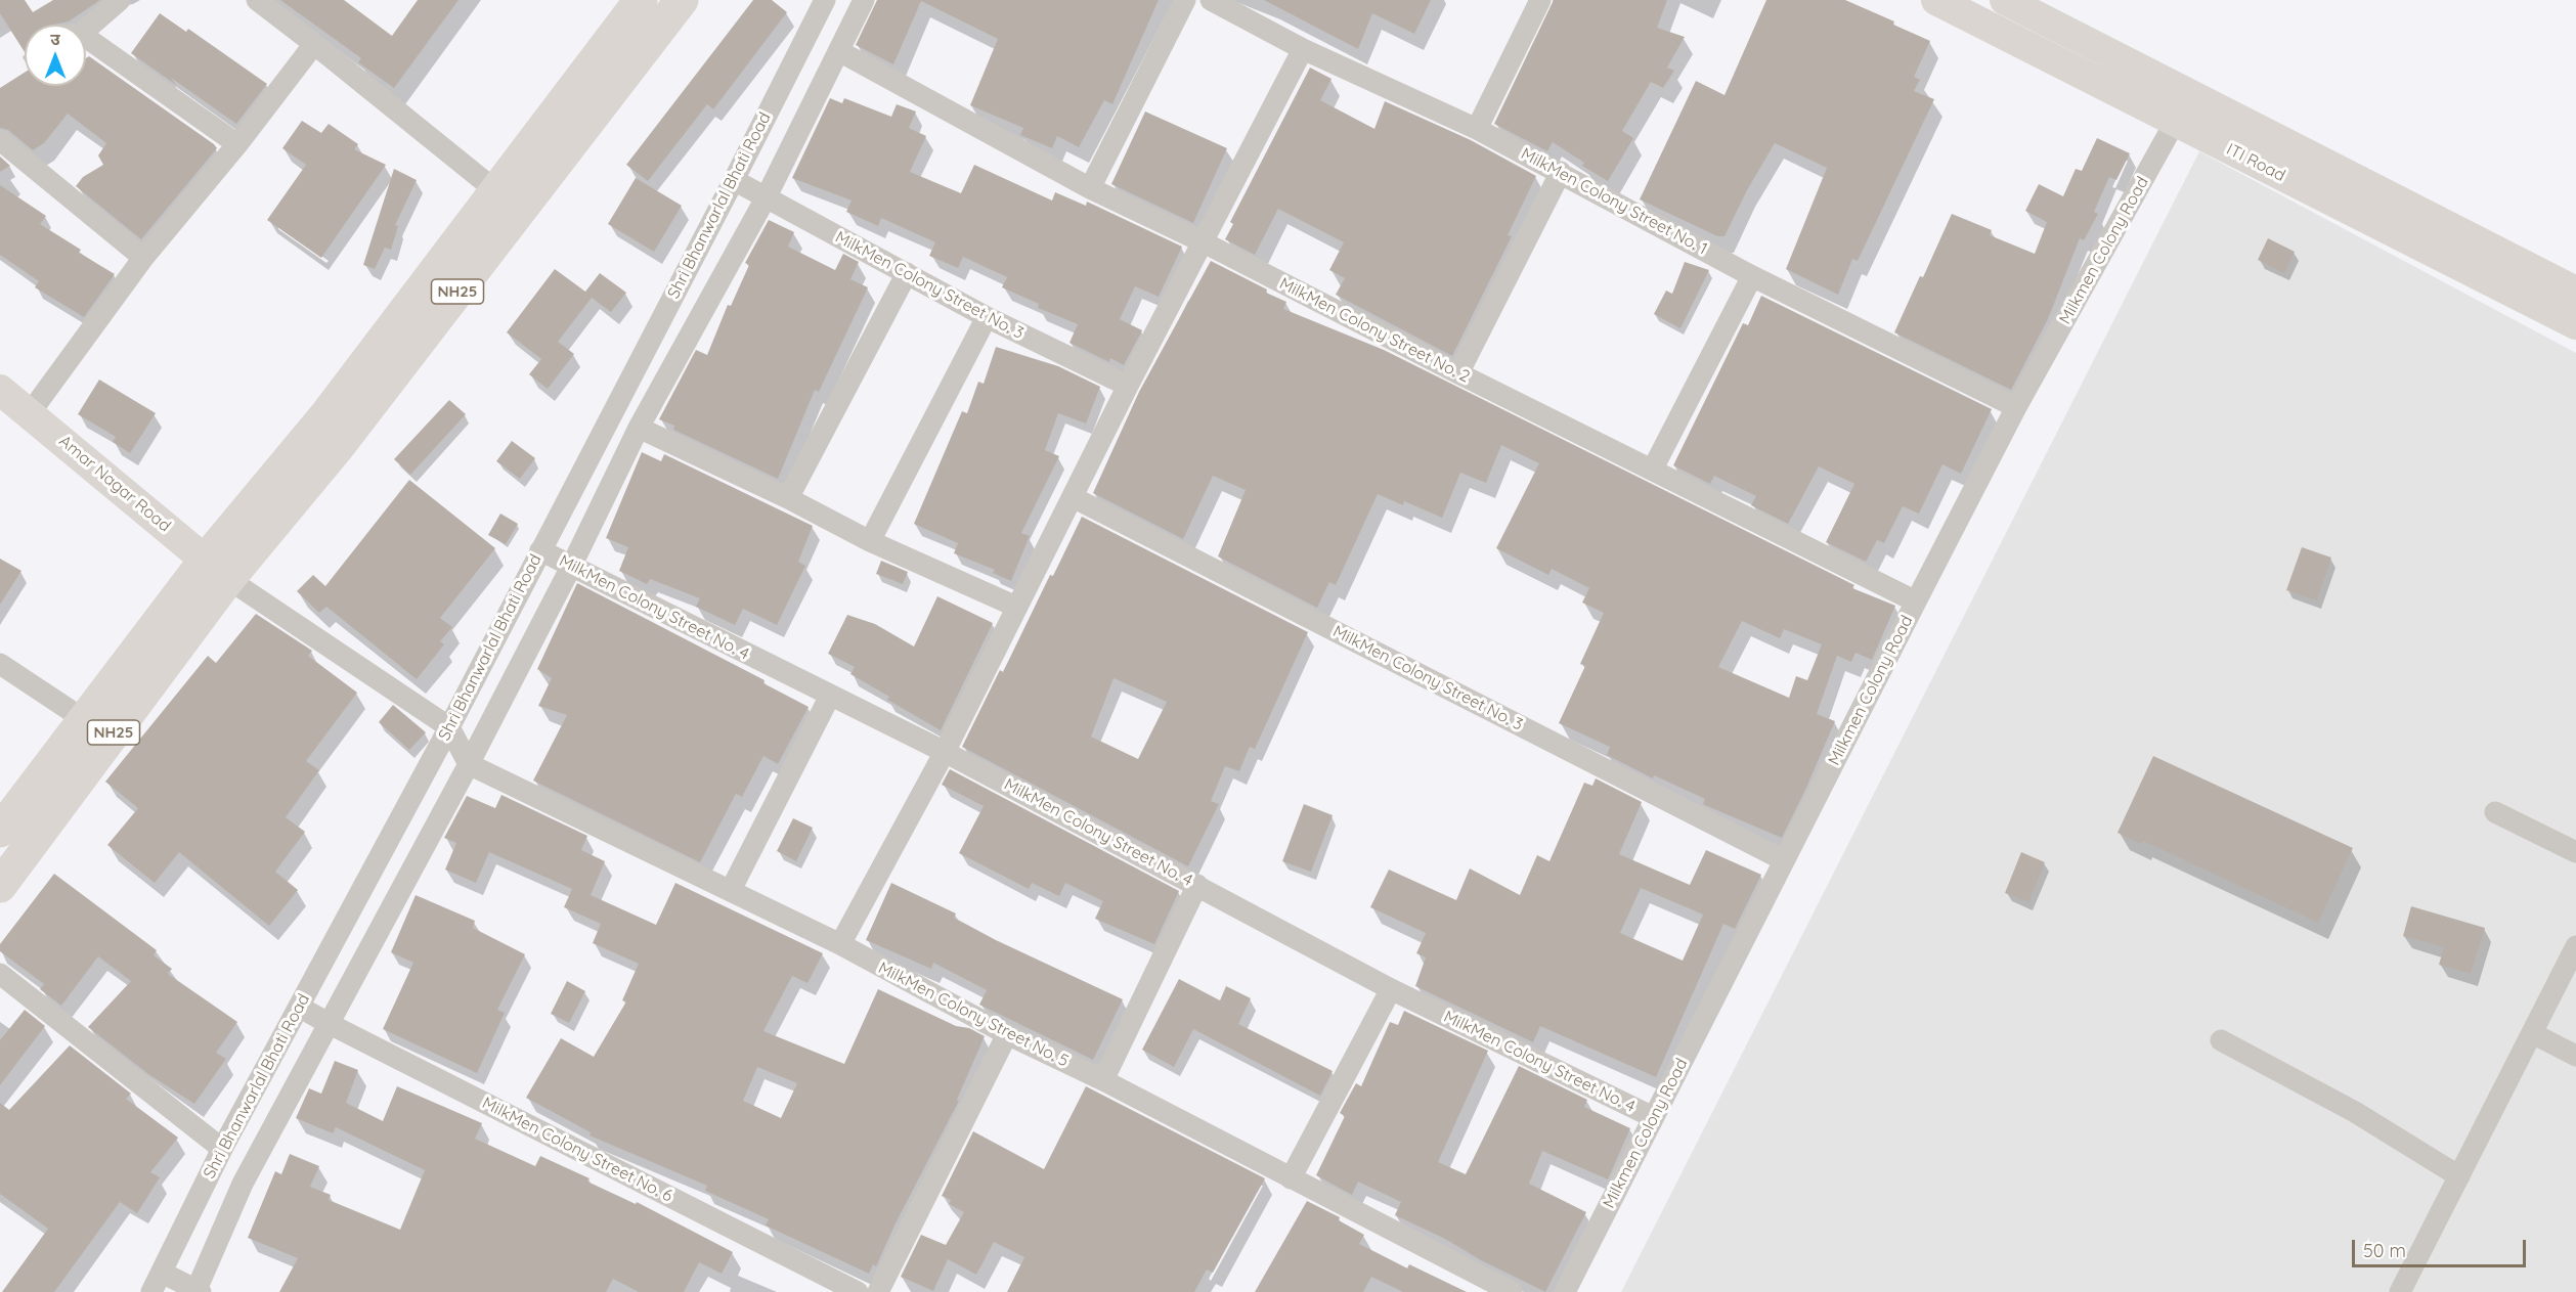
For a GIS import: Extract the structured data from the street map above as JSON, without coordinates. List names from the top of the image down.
{
  "streets": {
    "main road": ["NH25"],
    "street": [
      "ITI Road",
      "MilkMen Colony Street No. 1",
      "Shri Bhanwarlal Bhati Road",
      "Milkmen Colony Road",
      "MilkMen Colony Street No. 3",
      "MilkMen Colony Street No. 2",
      "Amar Nagar Road",
      "MilkMen Colony Street No. 4",
      "MilkMen Colony Street No. 5",
      "MilkMen Colony Street No. 6"
    ]
  },
  "crossings": [
    ["ITI Road", "Milkmen Colony Road"],
    ["MilkMen Colony Street No. 1", "Milkmen Colony Road"],
    ["Shri Bhanwarlal Bhati Road", "MilkMen Colony Street No. 3"],
    ["Shri Bhanwarlal Bhati Road", "MilkMen Colony Street No. 2"],
    ["Shri Bhanwarlal Bhati Road", "MilkMen Colony Street No. 4"],
    ["Shri Bhanwarlal Bhati Road", "MilkMen Colony Street No. 5"],
    ["Shri Bhanwarlal Bhati Road", "MilkMen Colony Street No. 6"],
    ["Milkmen Colony Road", "MilkMen Colony Street No. 3"],
    ["Milkmen Colony Road", "MilkMen Colony Street No. 2"],
    ["Milkmen Colony Road", "MilkMen Colony Street No. 4"],
    ["NH25", "Amar Nagar Road"]
  ],
  "scale_bar": "50 m",
  "north": "top"
}
